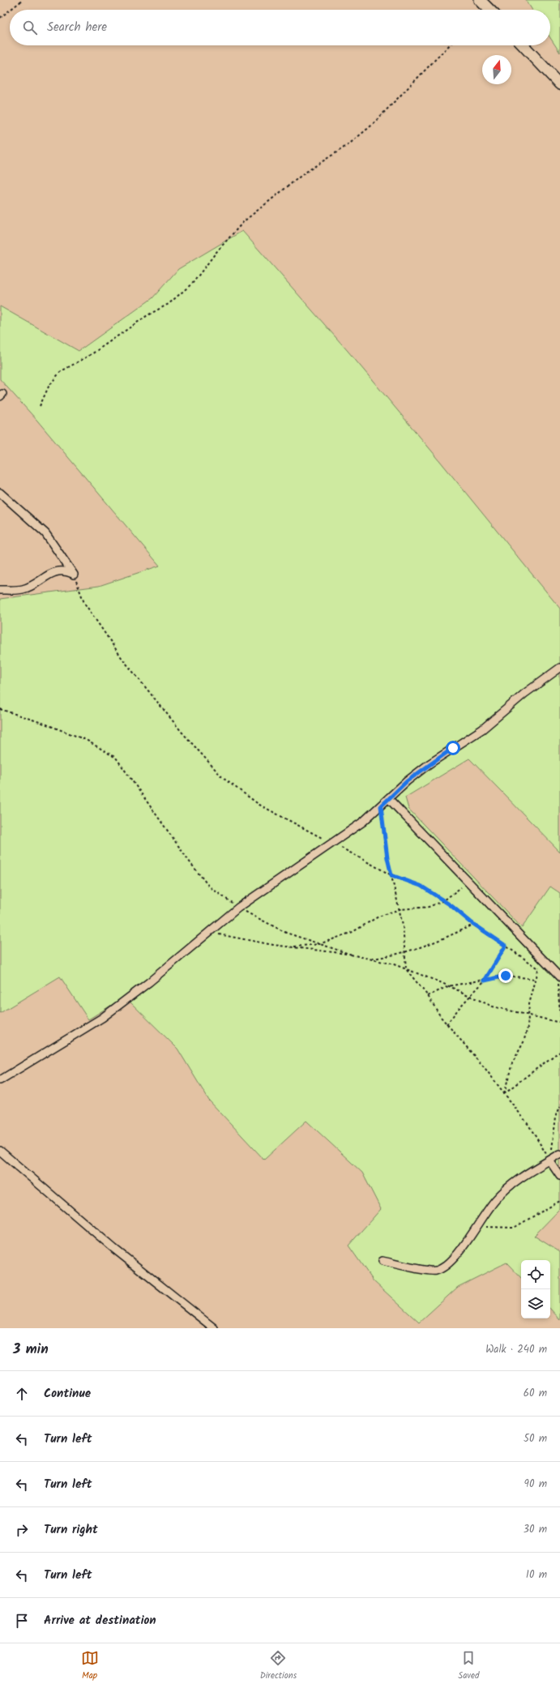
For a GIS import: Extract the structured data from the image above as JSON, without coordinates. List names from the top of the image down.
{
  "north": "top",
  "page": {
    "search": "Search here",
    "heading": ["3 min", "Walk · 240 m"],
    "list": [
      ["Continue", "60 m"],
      ["Turn left", "50 m"],
      ["Turn left", "90 m"],
      ["Turn right", "30 m"],
      ["Turn left", "10 m"],
      "Arrive at destination"
    ],
    "nav": ["Map", "Directions", "Saved"]
  }
}
